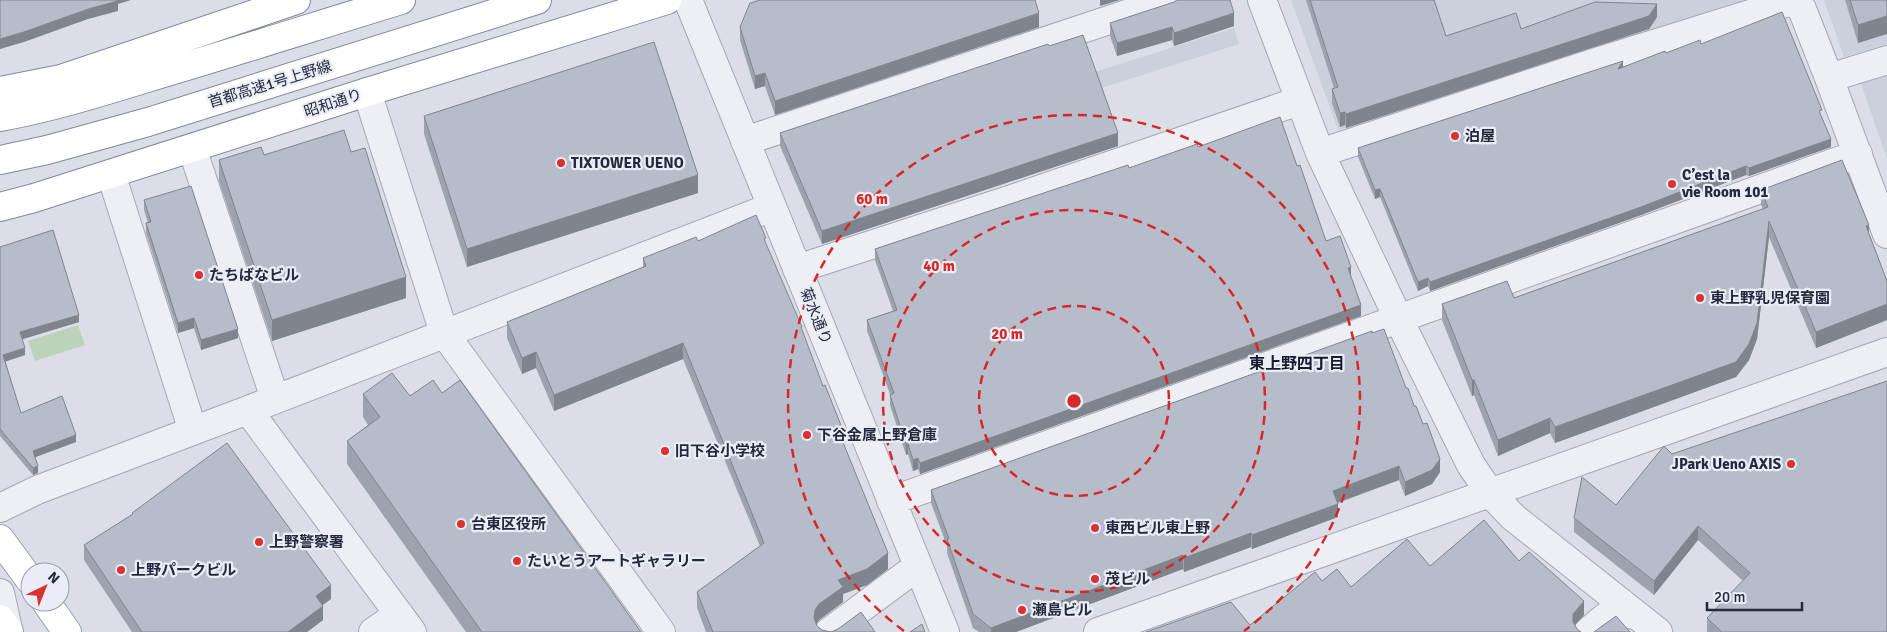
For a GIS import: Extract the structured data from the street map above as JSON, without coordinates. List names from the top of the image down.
{
  "streets": {
    "main road": ["首都高速1号上野線", "昭和通り"],
    "street": ["菊水通り"]
  },
  "districts": ["東上野四丁目"],
  "places": [
    "泊屋",
    "TIXTOWER UENO",
    "C’est la vie Room 101",
    "たちばなビル",
    "東上野乳児保育園",
    "下谷金属上野倉庫",
    "旧下谷小学校",
    "JPark Ueno AXIS",
    "台東区役所",
    "東西ビル東上野",
    "上野警察署",
    "たいとうアートギャラリー",
    "上野パークビル",
    "茂ビル",
    "瀬島ビル"
  ],
  "scale_bar": "20 m",
  "north": "top right",
  "rings": ["60 m", "40 m", "20 m"]
}
